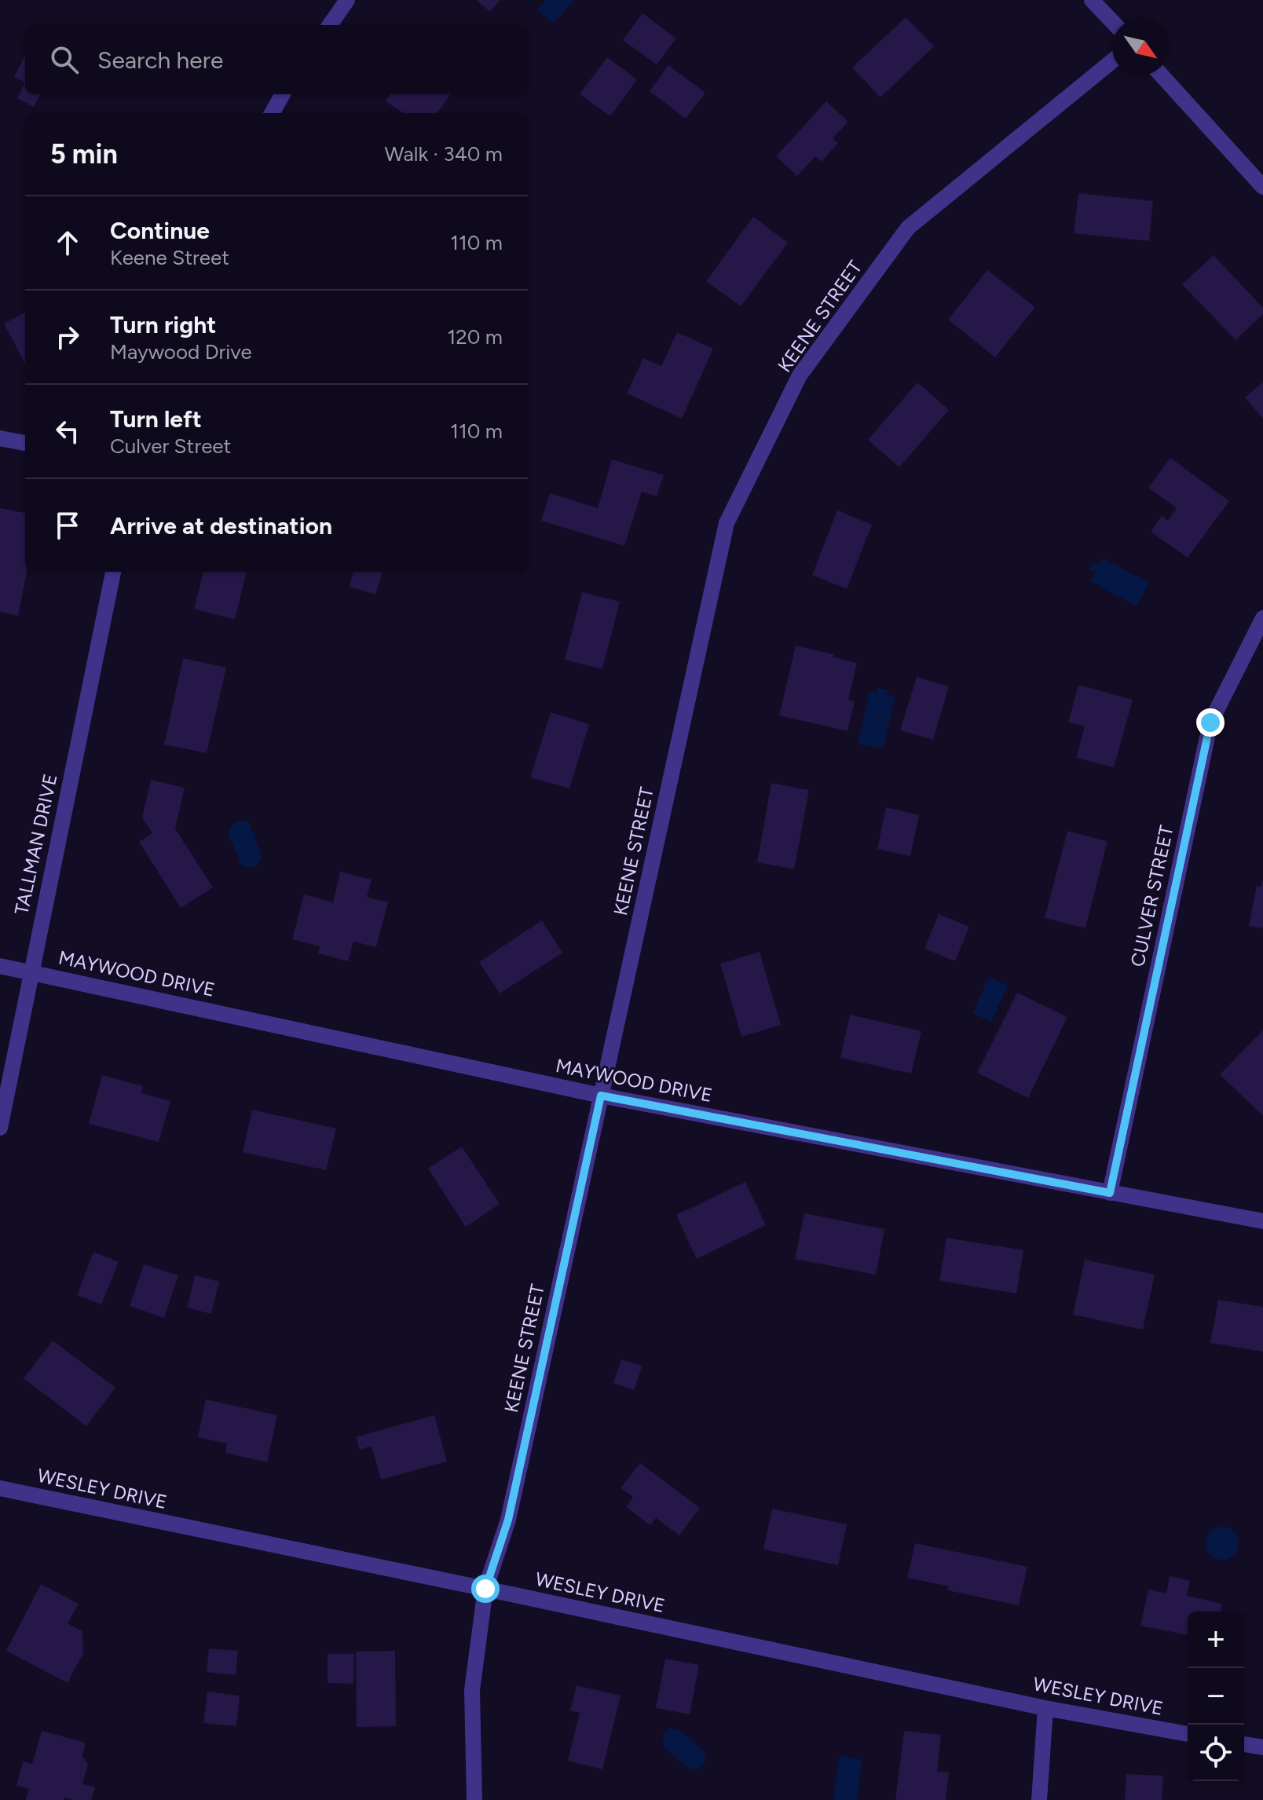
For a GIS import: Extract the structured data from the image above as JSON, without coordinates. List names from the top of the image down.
{
  "streets": {
    "street": [
      "KEENE STREET",
      "TALLMAN DRIVE",
      "CULVER STREET",
      "MAYWOOD DRIVE",
      "WESLEY DRIVE"
    ]
  },
  "crossings": [
    ["KEENE STREET", "MAYWOOD DRIVE"],
    ["KEENE STREET", "WESLEY DRIVE"],
    ["TALLMAN DRIVE", "MAYWOOD DRIVE"],
    ["CULVER STREET", "MAYWOOD DRIVE"]
  ],
  "north": "bottom right",
  "page": {
    "search": "Search here",
    "heading": ["5 min", "Walk · 340 m"],
    "list": [
      ["Continue", "Keene Street", "110 m"],
      ["Turn right", "Maywood Drive", "120 m"],
      ["Turn left", "Culver Street", "110 m"],
      "Arrive at destination"
    ],
    "map_buttons": ["+", "−"]
  }
}
